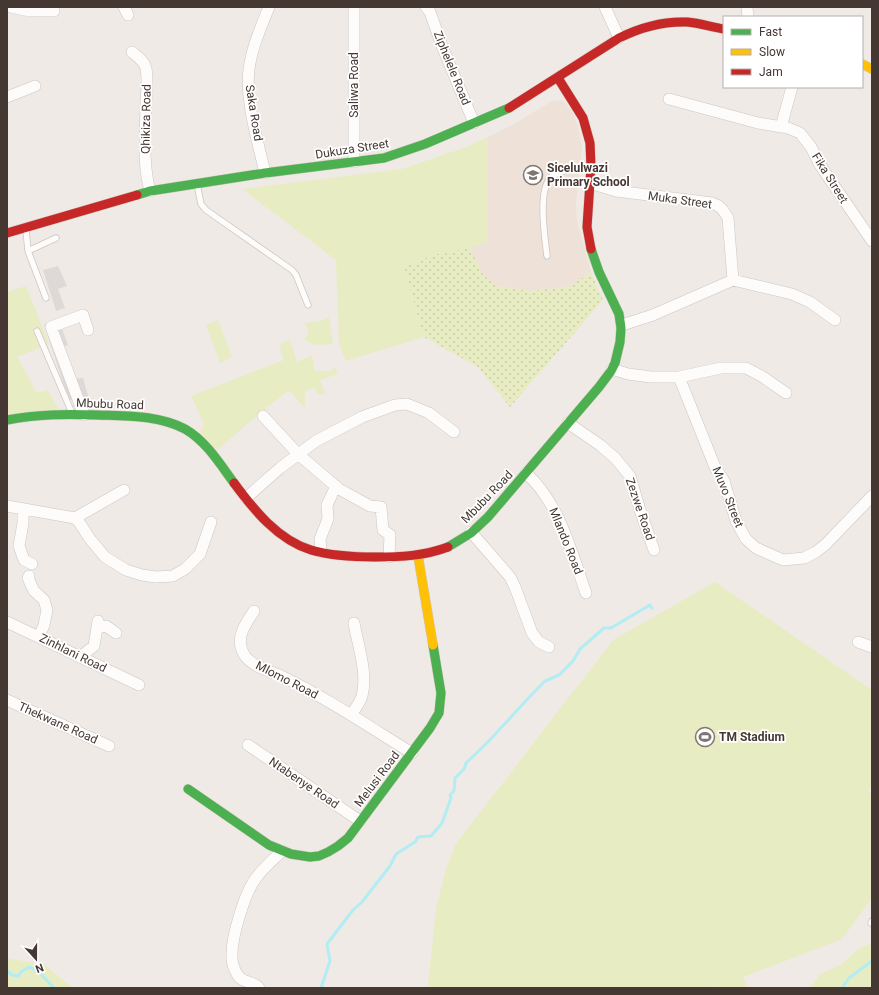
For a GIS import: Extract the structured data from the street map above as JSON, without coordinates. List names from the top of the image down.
{
  "streets": {
    "street": [
      "Ziphelele Road",
      "Saliwa Road",
      "Saka Road",
      "Qhikiza Road",
      "Dukuza Street",
      "Fika Street",
      "Muka Street",
      "Mbubu Road",
      "Muvo Street",
      "Zezwe Road",
      "Mlando Road",
      "Zinhlani Road",
      "Mlomo Road",
      "Thekwane Road",
      "Melusi Road",
      "Ntabenye Road"
    ]
  },
  "crossings": [
    ["Ziphelele Road", "Dukuza Street"],
    ["Saliwa Road", "Dukuza Street"],
    ["Saka Road", "Dukuza Street"],
    ["Qhikiza Road", "Dukuza Street"],
    ["Dukuza Street", "Mbubu Road"],
    ["Muka Street", "Mbubu Road"],
    ["Mbubu Road", "Zezwe Road"],
    ["Mbubu Road", "Mlando Road"],
    ["Mbubu Road", "Melusi Road"],
    ["Mlomo Road", "Melusi Road"],
    ["Melusi Road", "Ntabenye Road"]
  ],
  "places": {
    "school or university": ["Sicelulwazi Primary School"],
    "sports": ["TM Stadium"]
  },
  "legend": ["Fast", "Slow", "Jam"],
  "north": "bottom"
}
